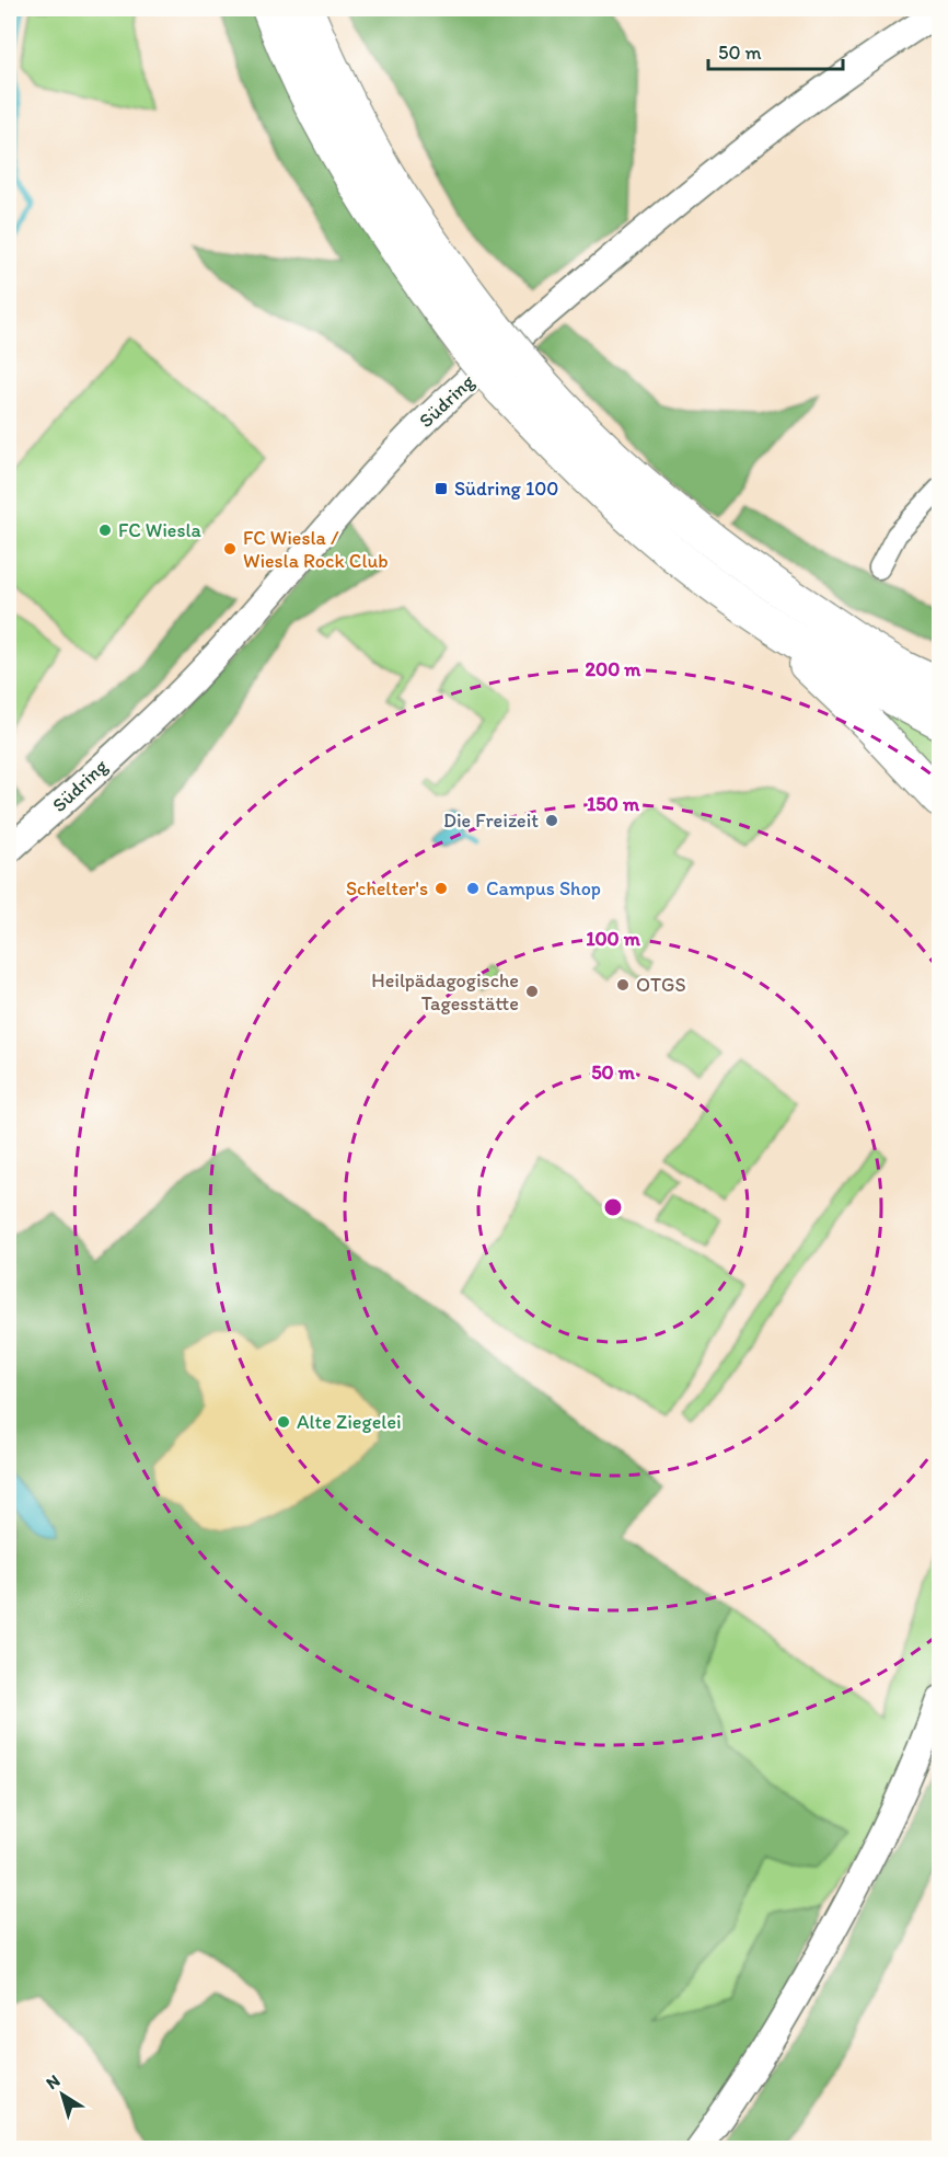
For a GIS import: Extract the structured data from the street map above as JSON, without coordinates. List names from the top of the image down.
{
  "streets": {
    "street": ["Südring"]
  },
  "places": {
    "transit": ["Südring 100"],
    "other": [
      "FC Wiesla",
      "FC Wiesla / Wiesla Rock Club",
      "Die Freizeit",
      "Schelter's",
      "Campus Shop",
      "OTGS",
      "Heilpädagogische Tagesstätte",
      "Alte Ziegelei"
    ]
  },
  "scale_bar": "50 m",
  "north": "top left",
  "rings": [
    "200 m",
    "150 m",
    "100 m",
    "50 m"
  ]
}
